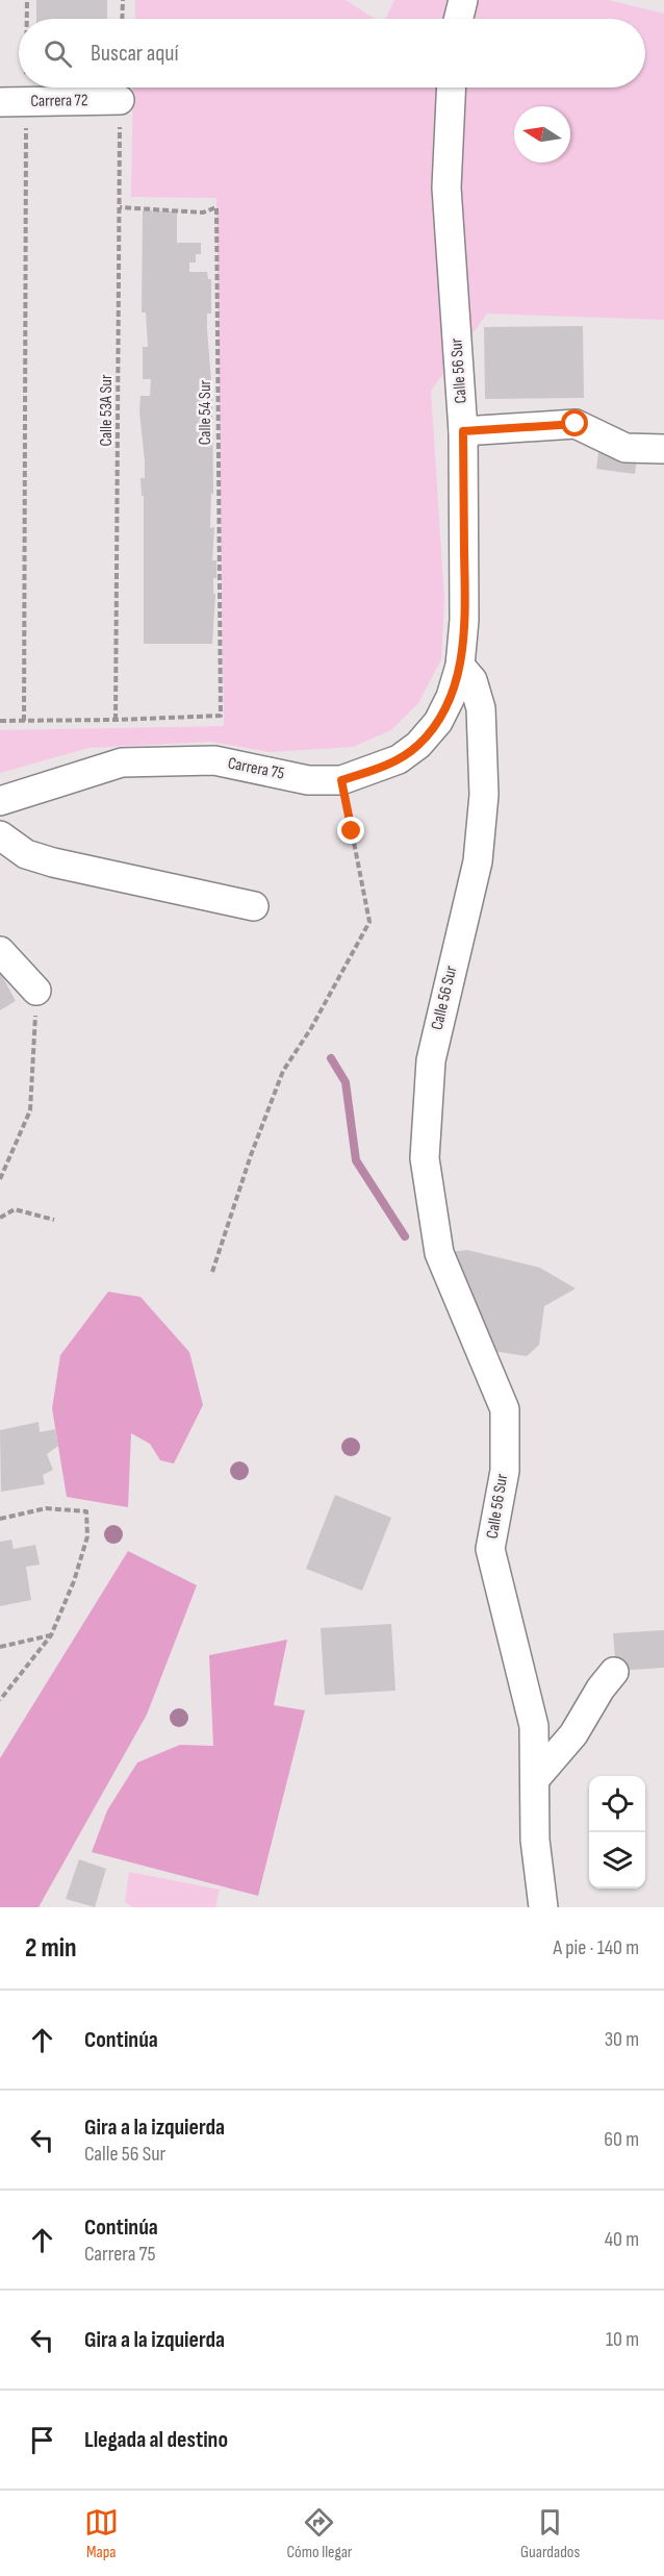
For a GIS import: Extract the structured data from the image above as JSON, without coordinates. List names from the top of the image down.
{
  "streets": {
    "street": ["Carrera 72", "Calle 56 Sur", "Carrera 75"],
    "path": ["Calle 53A Sur", "Calle 54 Sur"]
  },
  "crossings": [
    ["Carrera 72", "Calle 53A Sur"],
    ["Calle 56 Sur", "Carrera 75"],
    ["Calle 53A Sur", "Calle 54 Sur"]
  ],
  "north": "left",
  "page": {
    "search": "Buscar aquí",
    "heading": ["2 min", "A pie · 140 m"],
    "list": [
      ["Continúa", "30 m"],
      ["Gira a la izquierda", "Calle 56 Sur", "60 m"],
      ["Continúa", "Carrera 75", "40 m"],
      ["Gira a la izquierda", "10 m"],
      "Llegada al destino"
    ],
    "nav": ["Mapa", "Cómo llegar", "Guardados"]
  }
}
